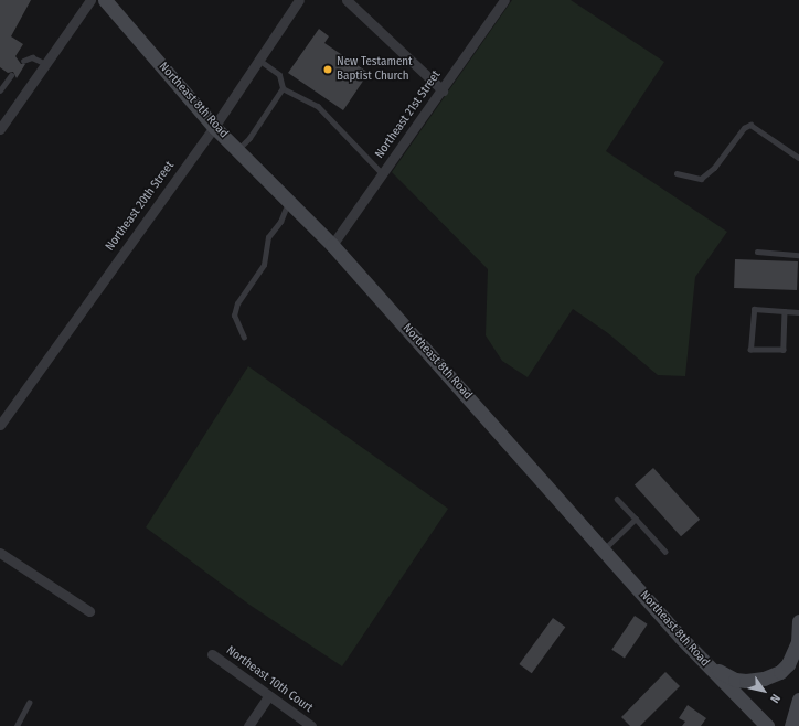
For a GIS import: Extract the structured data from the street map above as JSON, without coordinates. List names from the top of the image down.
{
  "streets": {
    "main road": ["Northeast 8th Road"],
    "street": ["Northeast 21st Street", "Northeast 20th Street", "Northeast 10th Court"]
  },
  "crossings": [
    ["Northeast 8th Road", "Northeast 21st Street"],
    ["Northeast 8th Road", "Northeast 20th Street"]
  ],
  "places": ["New Testament Baptist Church"],
  "north": "bottom right"
}
